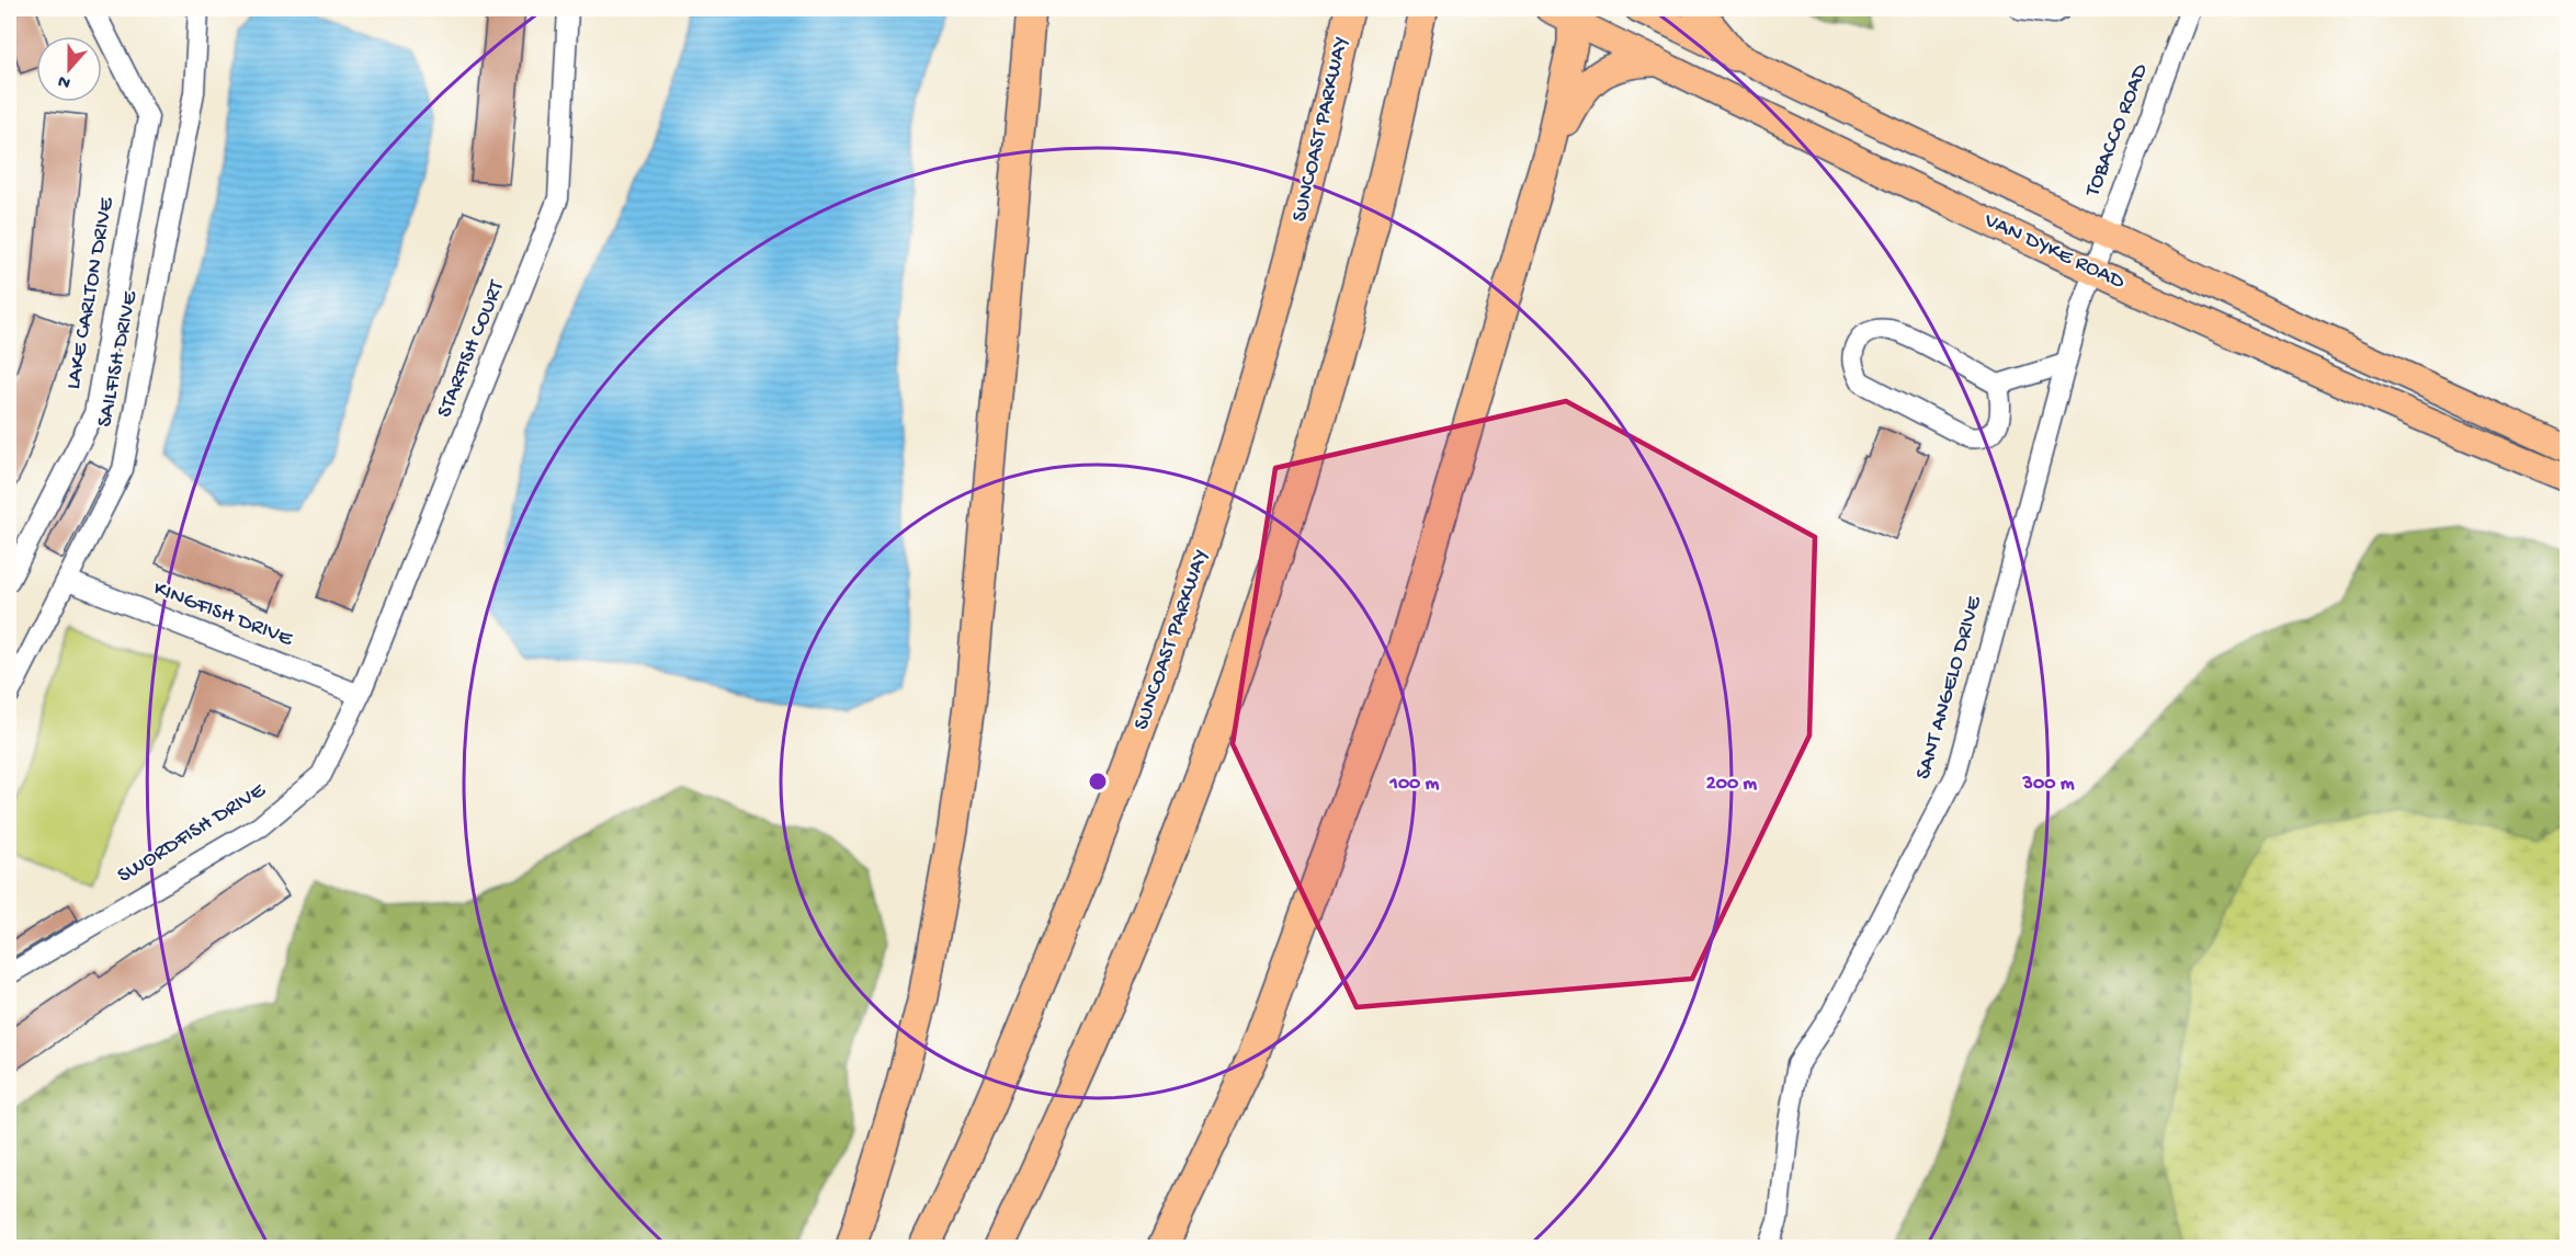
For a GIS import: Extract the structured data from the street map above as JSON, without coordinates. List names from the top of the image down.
{
  "streets": {
    "highway": ["SUNCOAST PARKWAY"],
    "main road": ["VAN DYKE ROAD"],
    "street": [
      "TOBACCO ROAD",
      "LAKE CARLTON DRIVE",
      "STARFISH COURT",
      "SAILFISH DRIVE",
      "KINGFISH DRIVE",
      "SANT ANGELO DRIVE",
      "SWORDFISH DRIVE"
    ]
  },
  "crossings": [
    ["TOBACCO ROAD", "VAN DYKE ROAD"],
    ["TOBACCO ROAD", "SANT ANGELO DRIVE"],
    ["VAN DYKE ROAD", "SANT ANGELO DRIVE"],
    ["STARFISH COURT", "KINGFISH DRIVE"],
    ["STARFISH COURT", "SWORDFISH DRIVE"],
    ["SAILFISH DRIVE", "KINGFISH DRIVE"],
    ["KINGFISH DRIVE", "SWORDFISH DRIVE"]
  ],
  "north": "bottom",
  "rings": ["100 m", "200 m", "300 m"]
}
